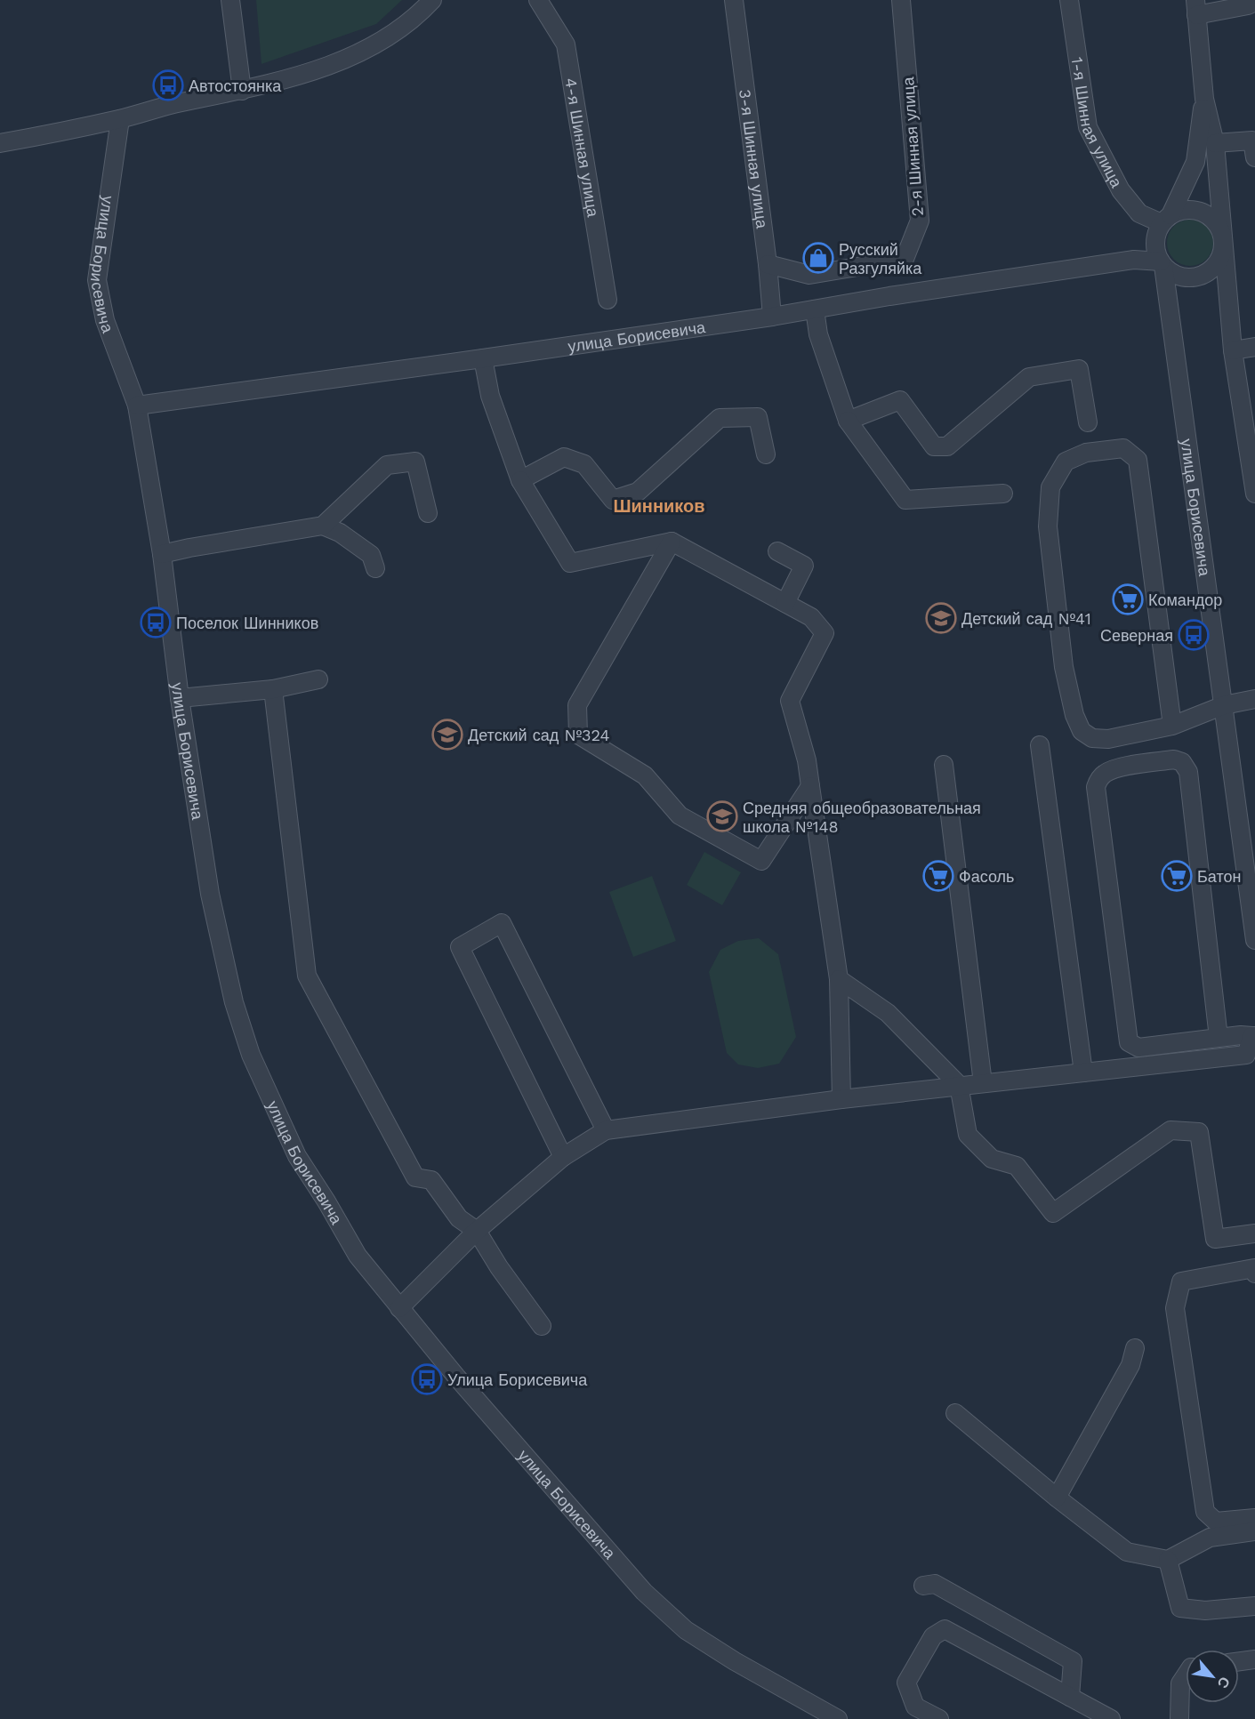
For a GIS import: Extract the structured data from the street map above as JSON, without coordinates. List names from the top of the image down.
{
  "streets": {
    "street": [
      "1-я Шинная улица",
      "4-я Шинная улица",
      "2-я Шинная улица",
      "3-я Шинная улица",
      "улица Борисевича"
    ]
  },
  "crossings": [
    ["1-я Шинная улица", "улица Борисевича"],
    ["2-я Шинная улица", "3-я Шинная улица"],
    ["3-я Шинная улица", "улица Борисевича"]
  ],
  "districts": ["Шинников"],
  "places": {
    "bus stop": [
      "Автостоянка",
      "Поселок Шинников",
      "Северная",
      "Улица Борисевича"
    ],
    "shop": ["Русский Разгуляйка"],
    "supermarket": ["Командор", "Фасоль", "Батон"],
    "school or university": ["Детский сад №41", "Детский сад №324", "Средняя общеобразовательная школа №148"]
  },
  "north": "bottom right"
}
